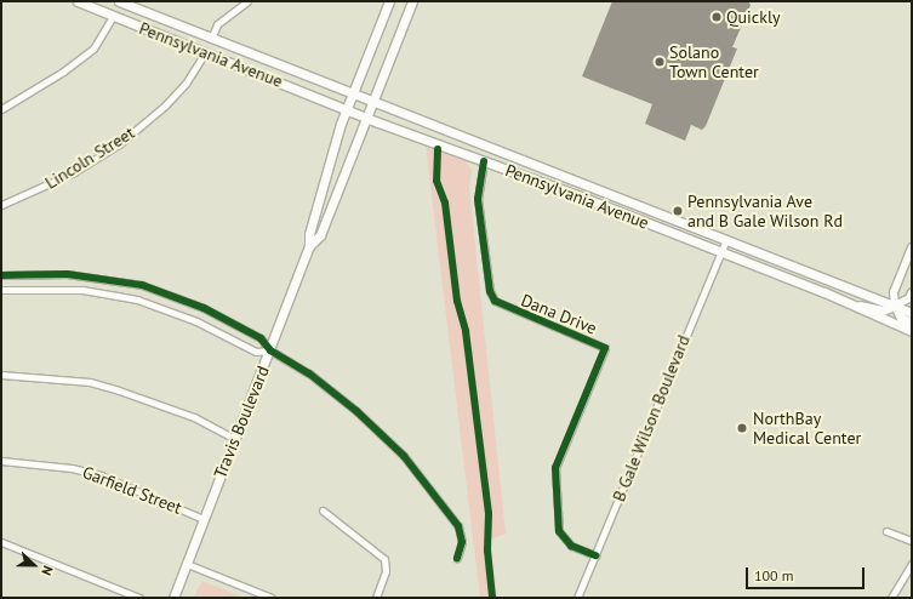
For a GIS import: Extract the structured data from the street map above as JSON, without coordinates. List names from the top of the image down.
{
  "streets": {
    "main road": ["Pennsylvania Avenue", "Travis Boulevard"],
    "street": [
      "Lincoln Street",
      "Dana Drive",
      "B Gale Wilson Boulevard",
      "Garfield Street"
    ]
  },
  "crossings": [
    ["Pennsylvania Avenue", "Lincoln Street"],
    ["Pennsylvania Avenue", "Dana Drive"],
    ["Pennsylvania Avenue", "B Gale Wilson Boulevard"],
    ["Pennsylvania Avenue", "Travis Boulevard"],
    ["Dana Drive", "B Gale Wilson Boulevard"],
    ["Travis Boulevard", "Garfield Street"]
  ],
  "places": [
    "Quickly",
    "Solano Town Center",
    "Pennsylvania Ave and B Gale Wilson Rd",
    "NorthBay Medical Center"
  ],
  "scale_bar": "100 m",
  "north": "right"
}
